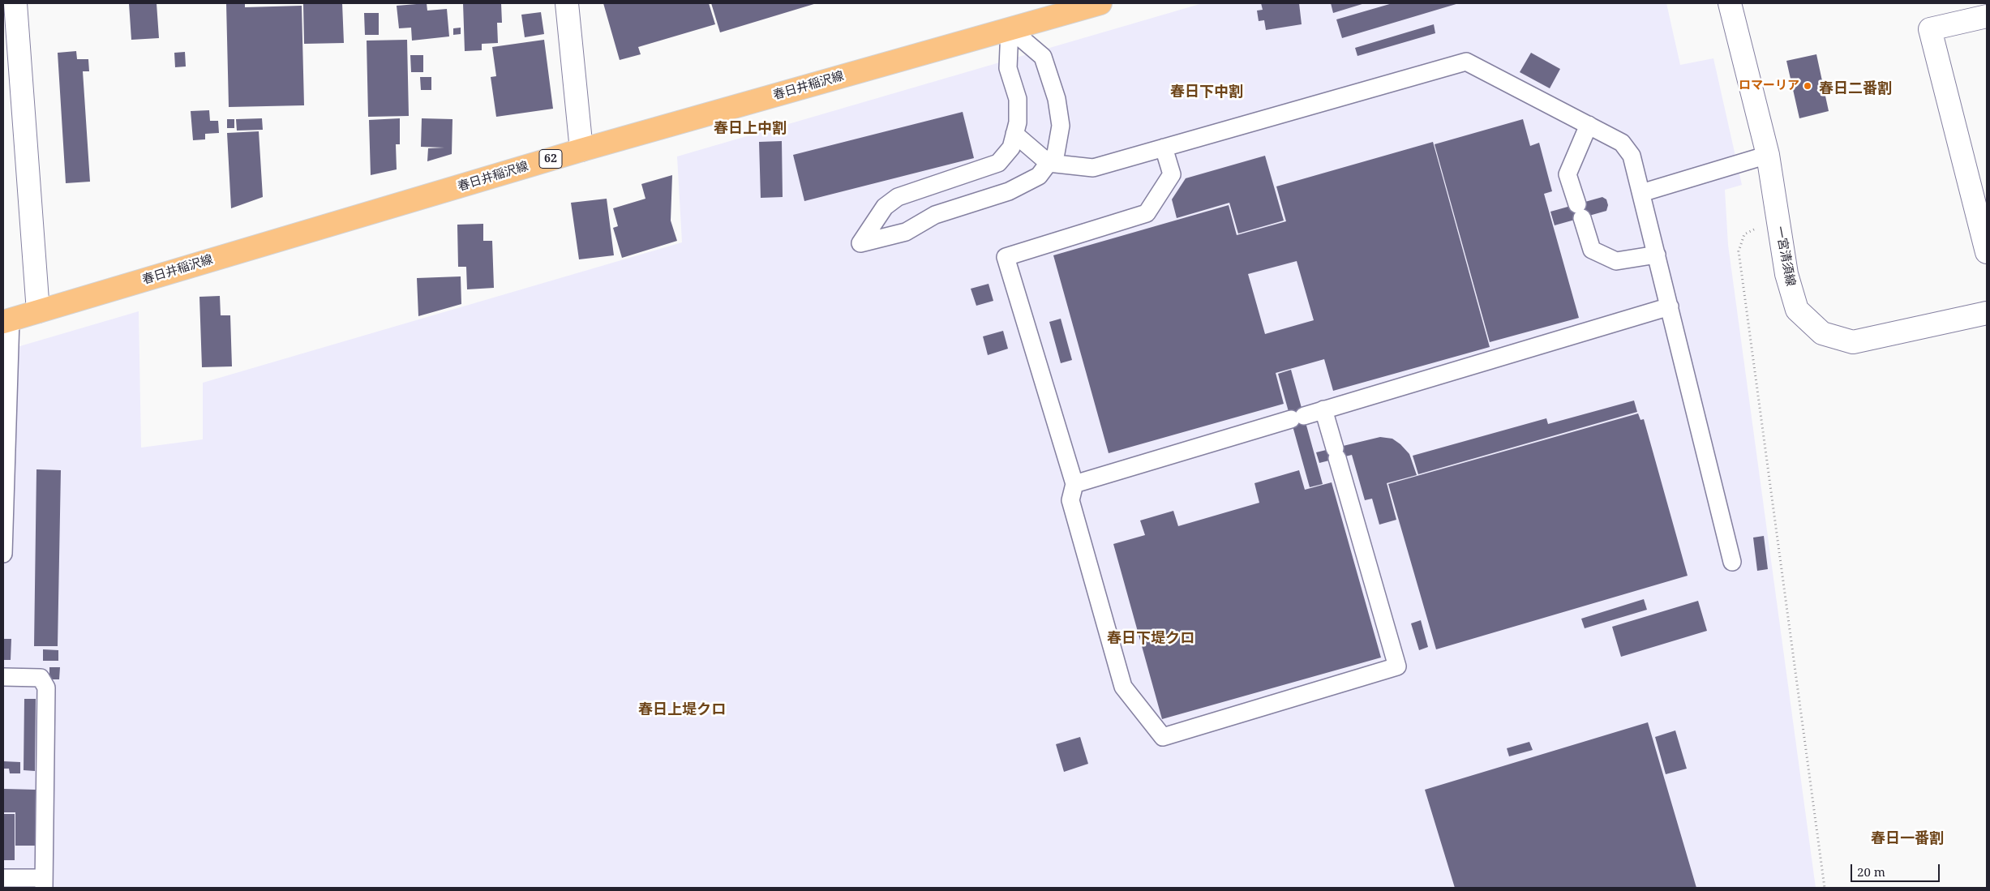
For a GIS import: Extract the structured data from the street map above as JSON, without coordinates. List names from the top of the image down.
{
  "streets": {
    "main road": ["春日井稲沢線", "62"],
    "street": ["一宮清須線"]
  },
  "districts": [
    "春日二番割",
    "春日下中割",
    "春日上中割",
    "春日下堤クロ",
    "春日上堤クロ",
    "春日一番割"
  ],
  "places": ["ロマーリア"],
  "scale_bar": "20 m"
}
